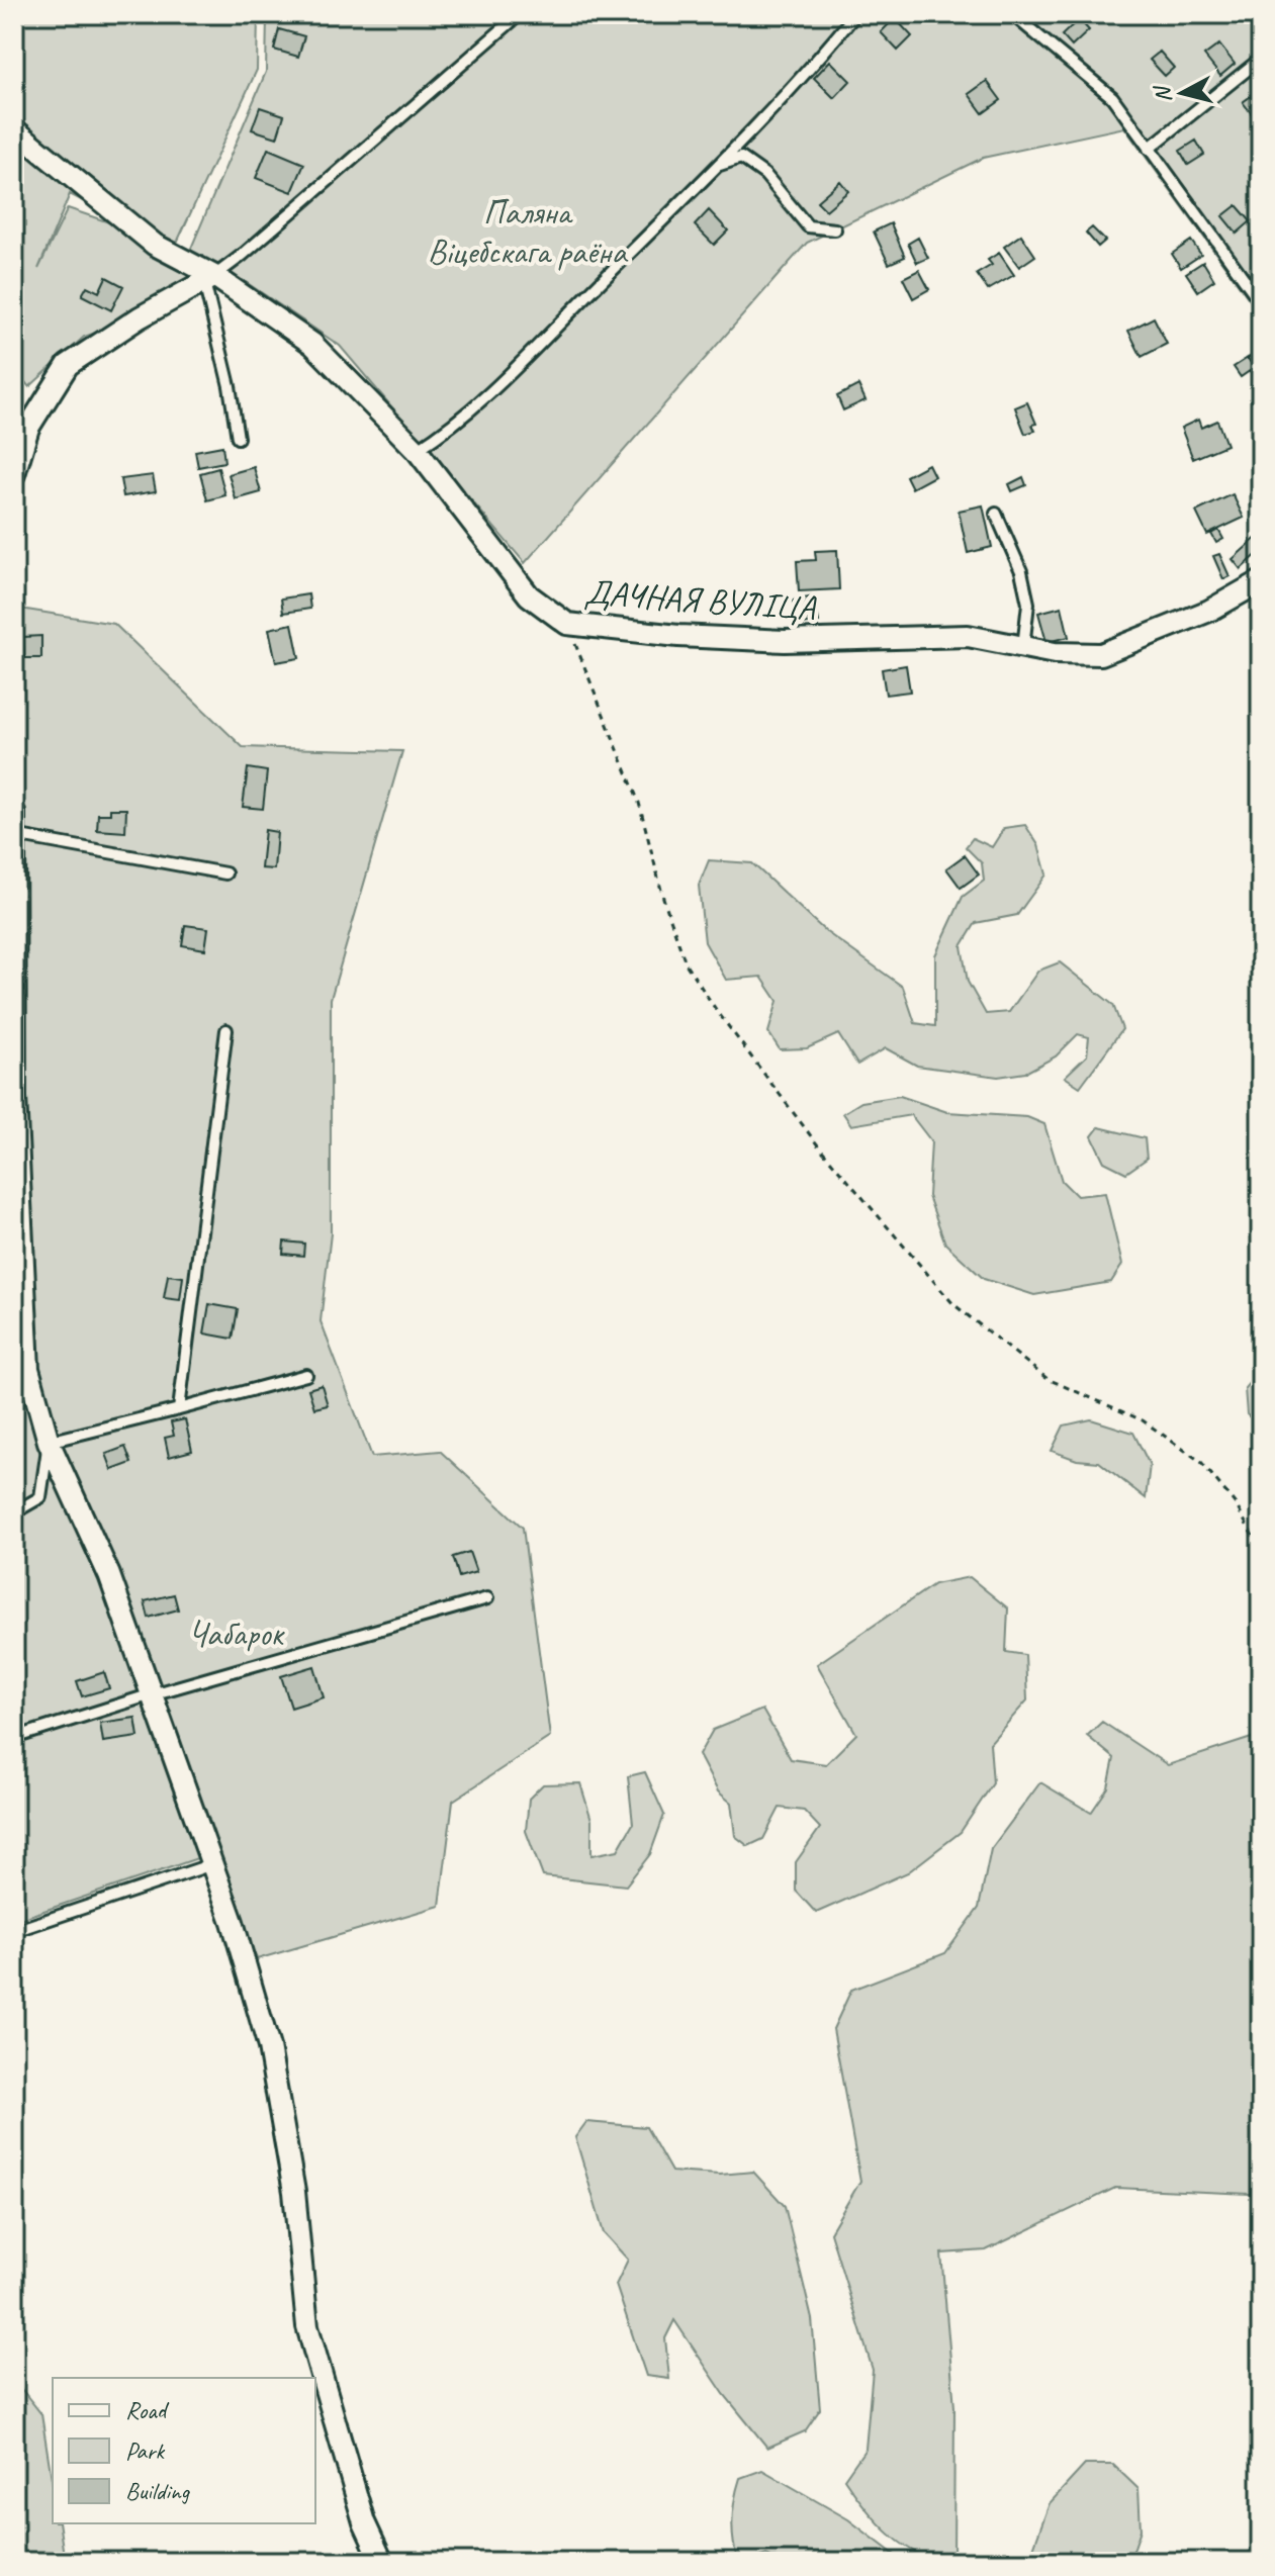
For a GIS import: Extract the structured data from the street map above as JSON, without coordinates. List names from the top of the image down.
{
  "streets": {
    "street": ["ДАЧНАЯ ВУЛІЦА"]
  },
  "parks": ["Паляна Віцебскага раёна", "Чабарок"],
  "legend": ["Road", "Park", "Building"],
  "north": "left"
}
